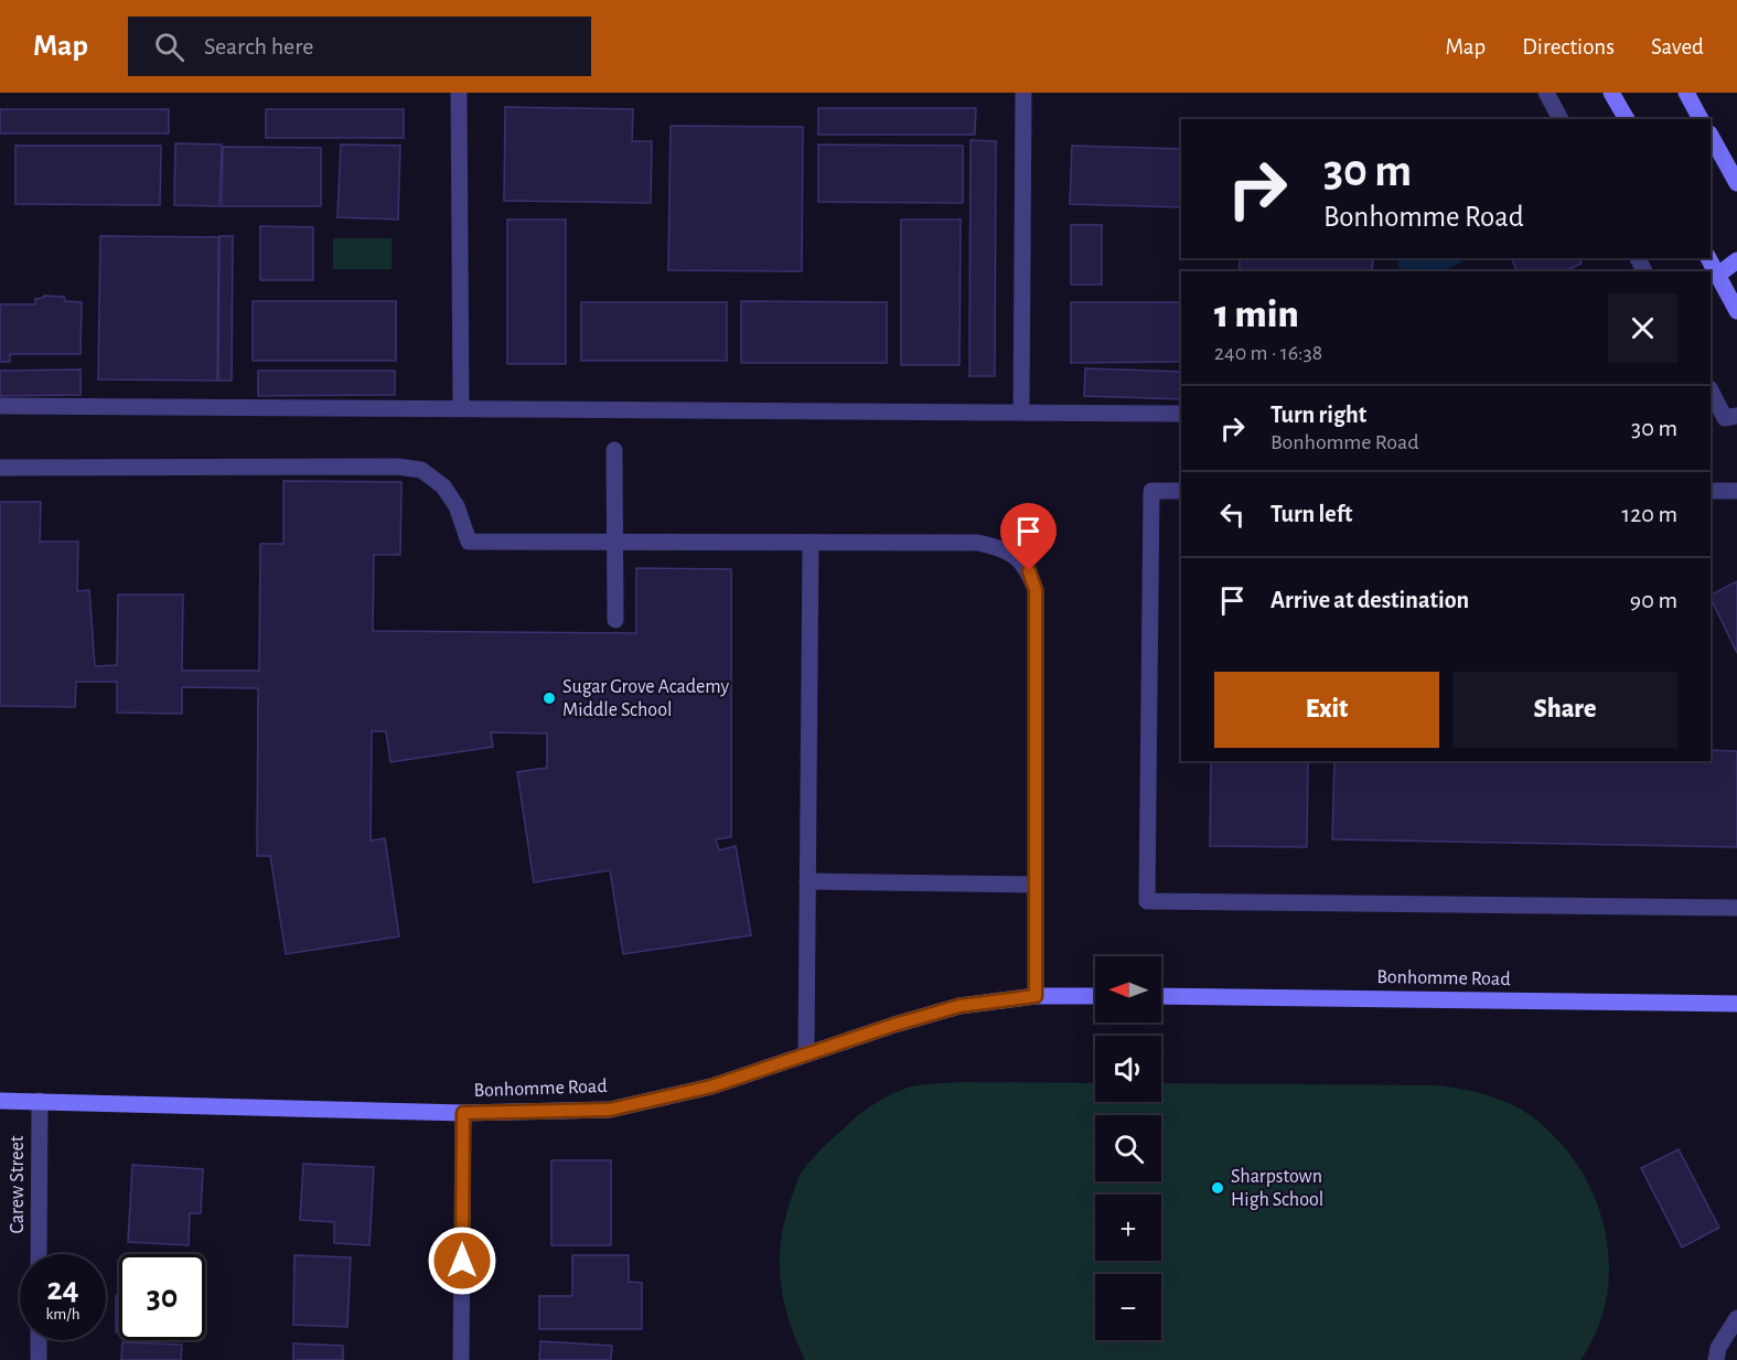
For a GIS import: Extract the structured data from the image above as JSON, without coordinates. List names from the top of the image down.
{
  "streets": {
    "street": ["Bonhomme Road", "Carew Street"]
  },
  "crossings": [
    ["Bonhomme Road", "Carew Street"]
  ],
  "places": ["Sugar Grove Academy Middle School", "Sharpstown High School"],
  "north": "left",
  "page": {
    "header": "Map",
    "search": "Search here",
    "nav": ["Map", "Directions", "Saved"],
    "turn": ["30 m", "Bonhomme Road"],
    "heading": ["1 min", "240 m · 16:38"],
    "list": [
      {
        "name": "Turn right",
        "note": "Bonhomme Road",
        "value": "30 m"
      },
      {
        "name": "Turn left",
        "value": "120 m"
      },
      {
        "name": "Arrive at destination",
        "value": "90 m"
      }
    ],
    "buttons": ["Exit", "Share"],
    "map_buttons": ["+", "−"],
    "speed": "24 km/h",
    "limit": "30"
  }
}
